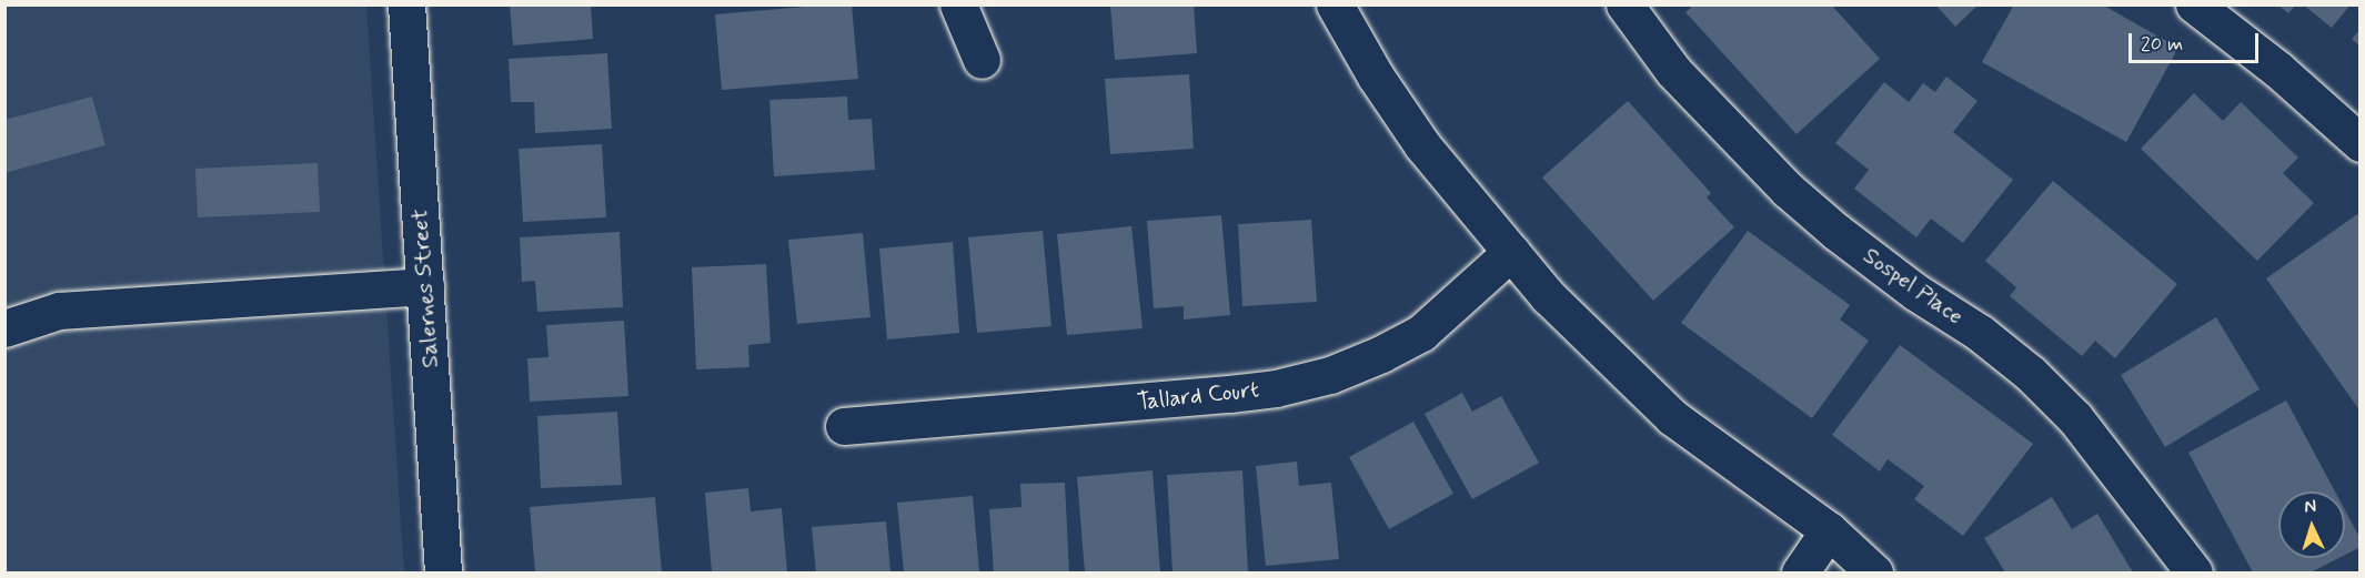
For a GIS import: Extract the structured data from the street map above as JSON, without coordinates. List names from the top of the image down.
{
  "streets": {
    "street": ["Sospel Place", "Salernes Street", "Tallard Court"]
  },
  "scale_bar": "20 m",
  "north": "top"
}
